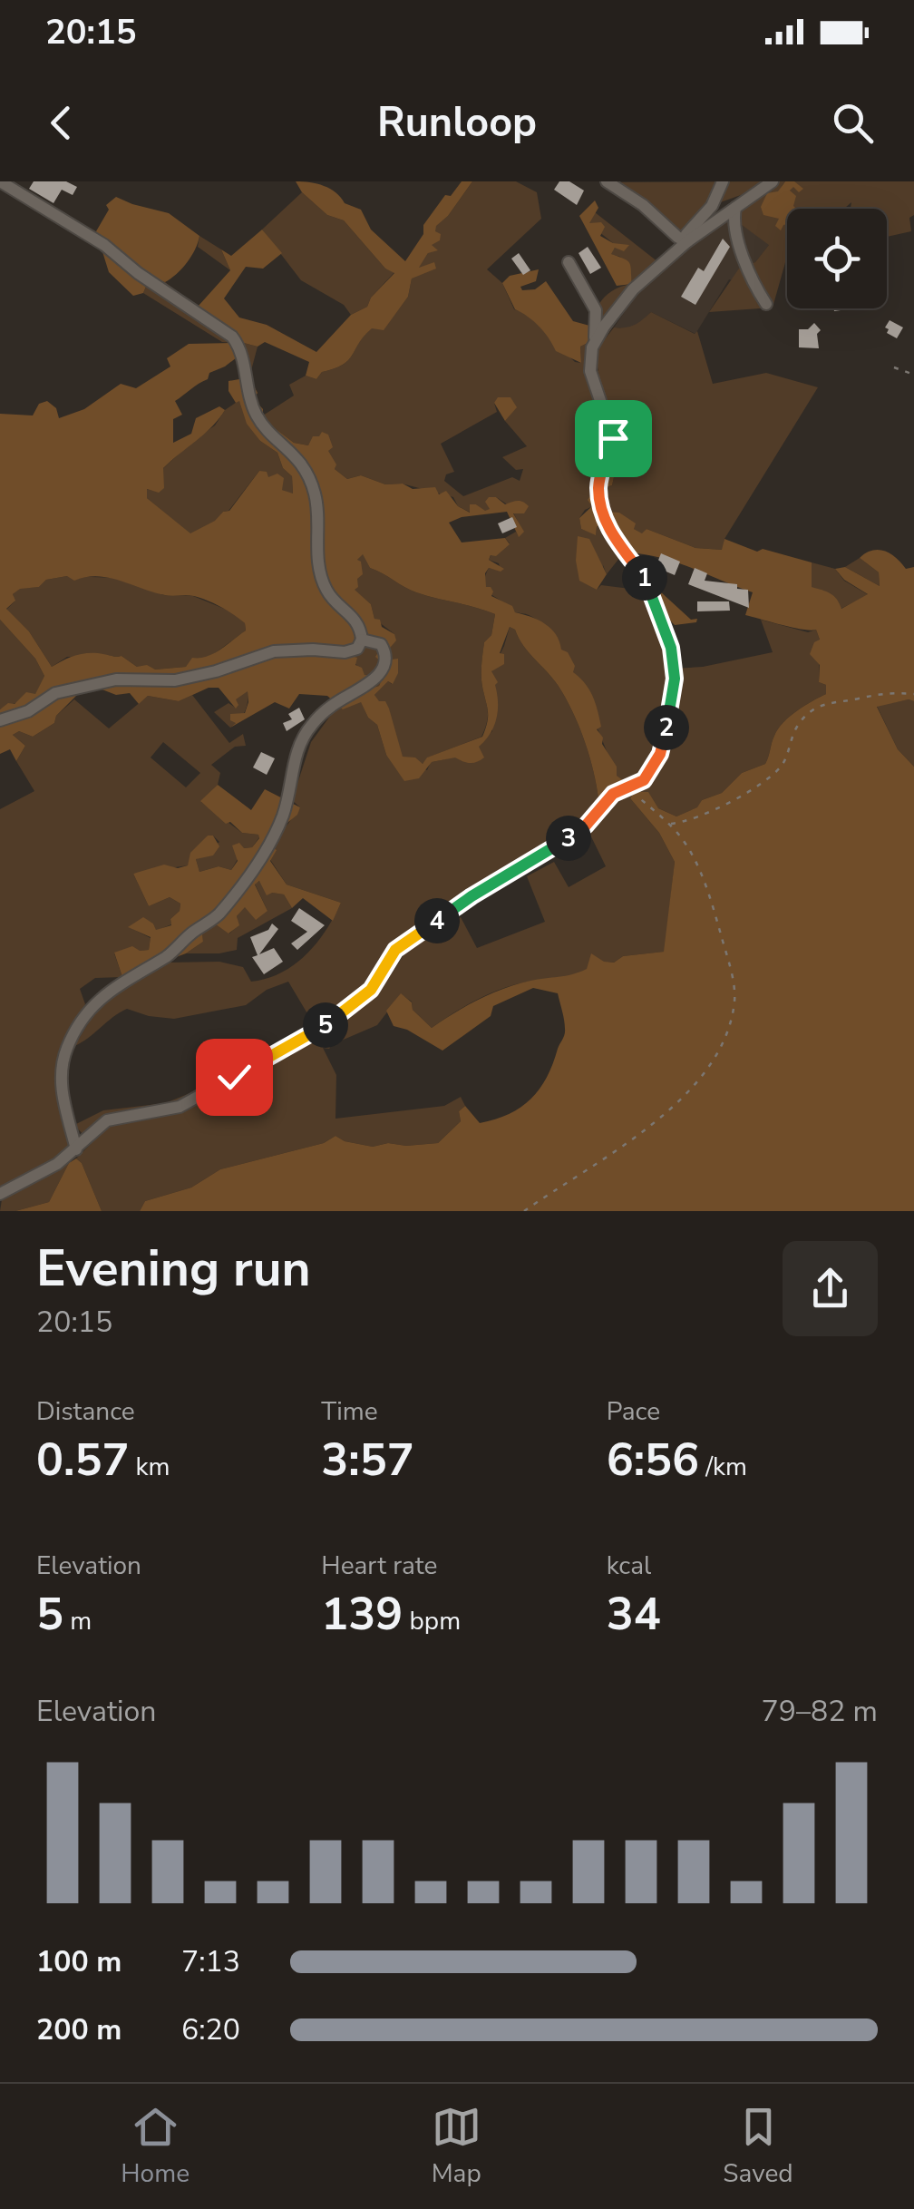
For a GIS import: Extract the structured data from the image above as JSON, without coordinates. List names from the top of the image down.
{
  "page": {
    "status": "20:15",
    "header": "Runloop",
    "pins": [
      "1",
      "2",
      "3",
      "4",
      "5"
    ],
    "heading": ["Evening run", "20:15"],
    "stats": [
      ["Distance", "0.57 km"],
      ["Time", "3:57"],
      ["Pace", "6:56 /km"],
      ["Elevation", "5 m"],
      ["Heart rate", "139 bpm"],
      ["kcal", "34"]
    ],
    "chart": ["Elevation", "79–82 m"],
    "list": [
      {
        "name": "100 m",
        "note": "7:13"
      },
      {
        "name": "200 m",
        "note": "6:20"
      }
    ],
    "tabs": ["Home", "Map", "Saved"]
  }
}
